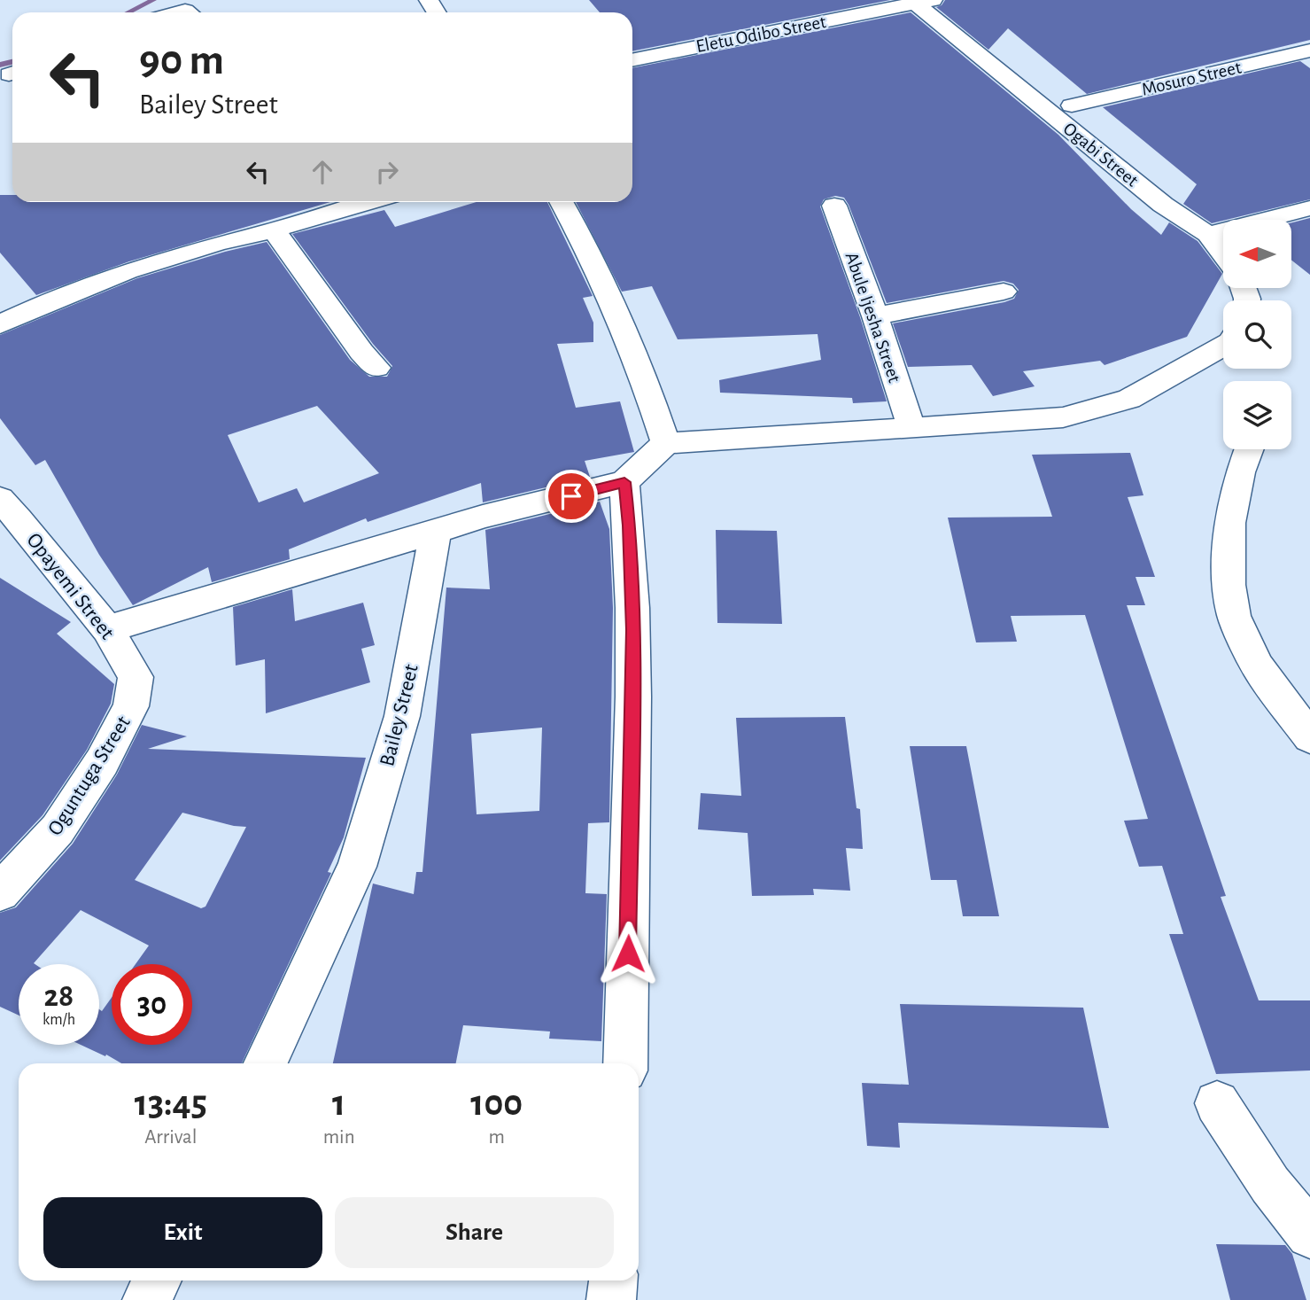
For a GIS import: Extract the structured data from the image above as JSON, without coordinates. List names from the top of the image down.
{
  "streets": {
    "street": [
      "Eletu Odibo Street",
      "Mosuro Street",
      "Ogabi Street",
      "Abule Ijesha Street",
      "Opayemi Street",
      "Bailey Street",
      "Oguntuga Street"
    ]
  },
  "crossings": [
    ["Eletu Odibo Street", "Ogabi Street"],
    ["Opayemi Street", "Oguntuga Street"]
  ],
  "north": "left",
  "page": {
    "turn": ["90 m", "Bailey Street"],
    "speed": "28 km/h",
    "limit": "30",
    "eta": [
      "13:45",
      "Arrival",
      "1",
      "min",
      "100",
      "m"
    ],
    "buttons": ["Exit", "Share"]
  }
}
